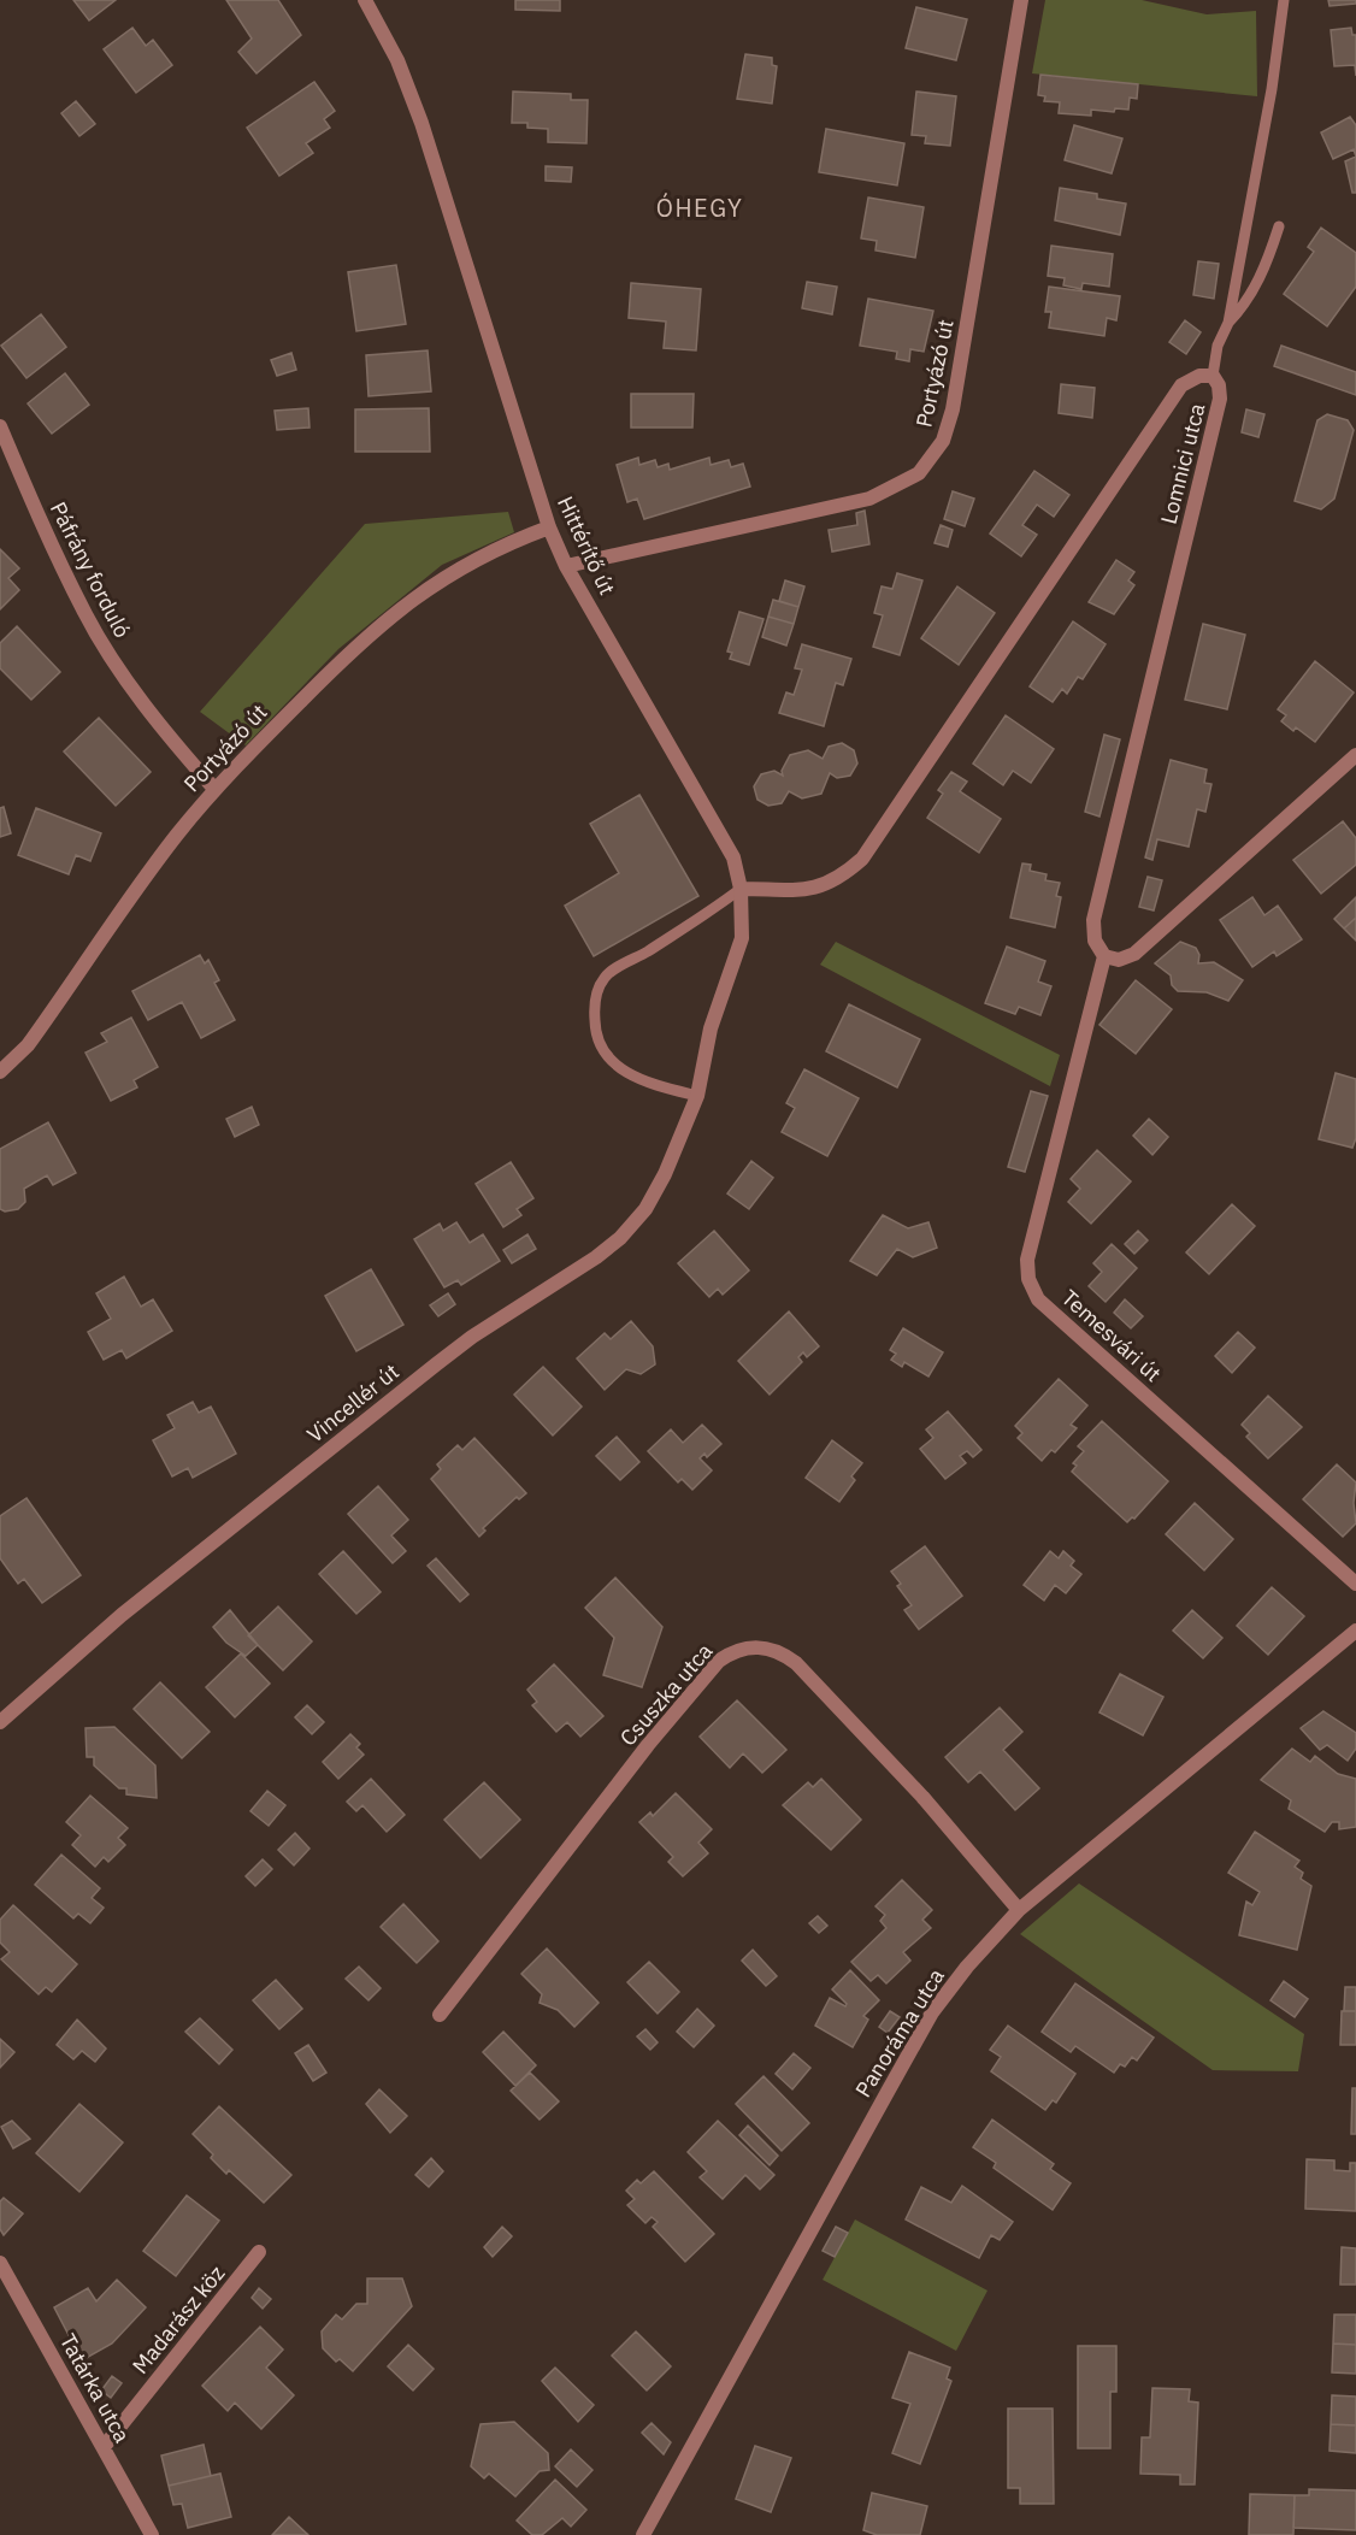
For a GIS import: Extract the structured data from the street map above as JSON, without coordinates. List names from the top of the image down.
{
  "streets": {
    "street": [
      "Portyázó út",
      "Lomnici utca",
      "Hittérítő út",
      "Páfrány forduló",
      "Temesvári út",
      "Vincellér út",
      "Csuszka utca",
      "Panoráma utca",
      "Madarász köz",
      "Tatárka utca"
    ]
  },
  "crossings": [
    ["Portyázó út", "Hittérítő út"],
    ["Portyázó út", "Páfrány forduló"],
    ["Lomnici utca", "Hittérítő út"],
    ["Lomnici utca", "Temesvári út"],
    ["Hittérítő út", "Vincellér út"],
    ["Csuszka utca", "Panoráma utca"],
    ["Madarász köz", "Tatárka utca"]
  ],
  "districts": ["ÓHEGY"]
}
